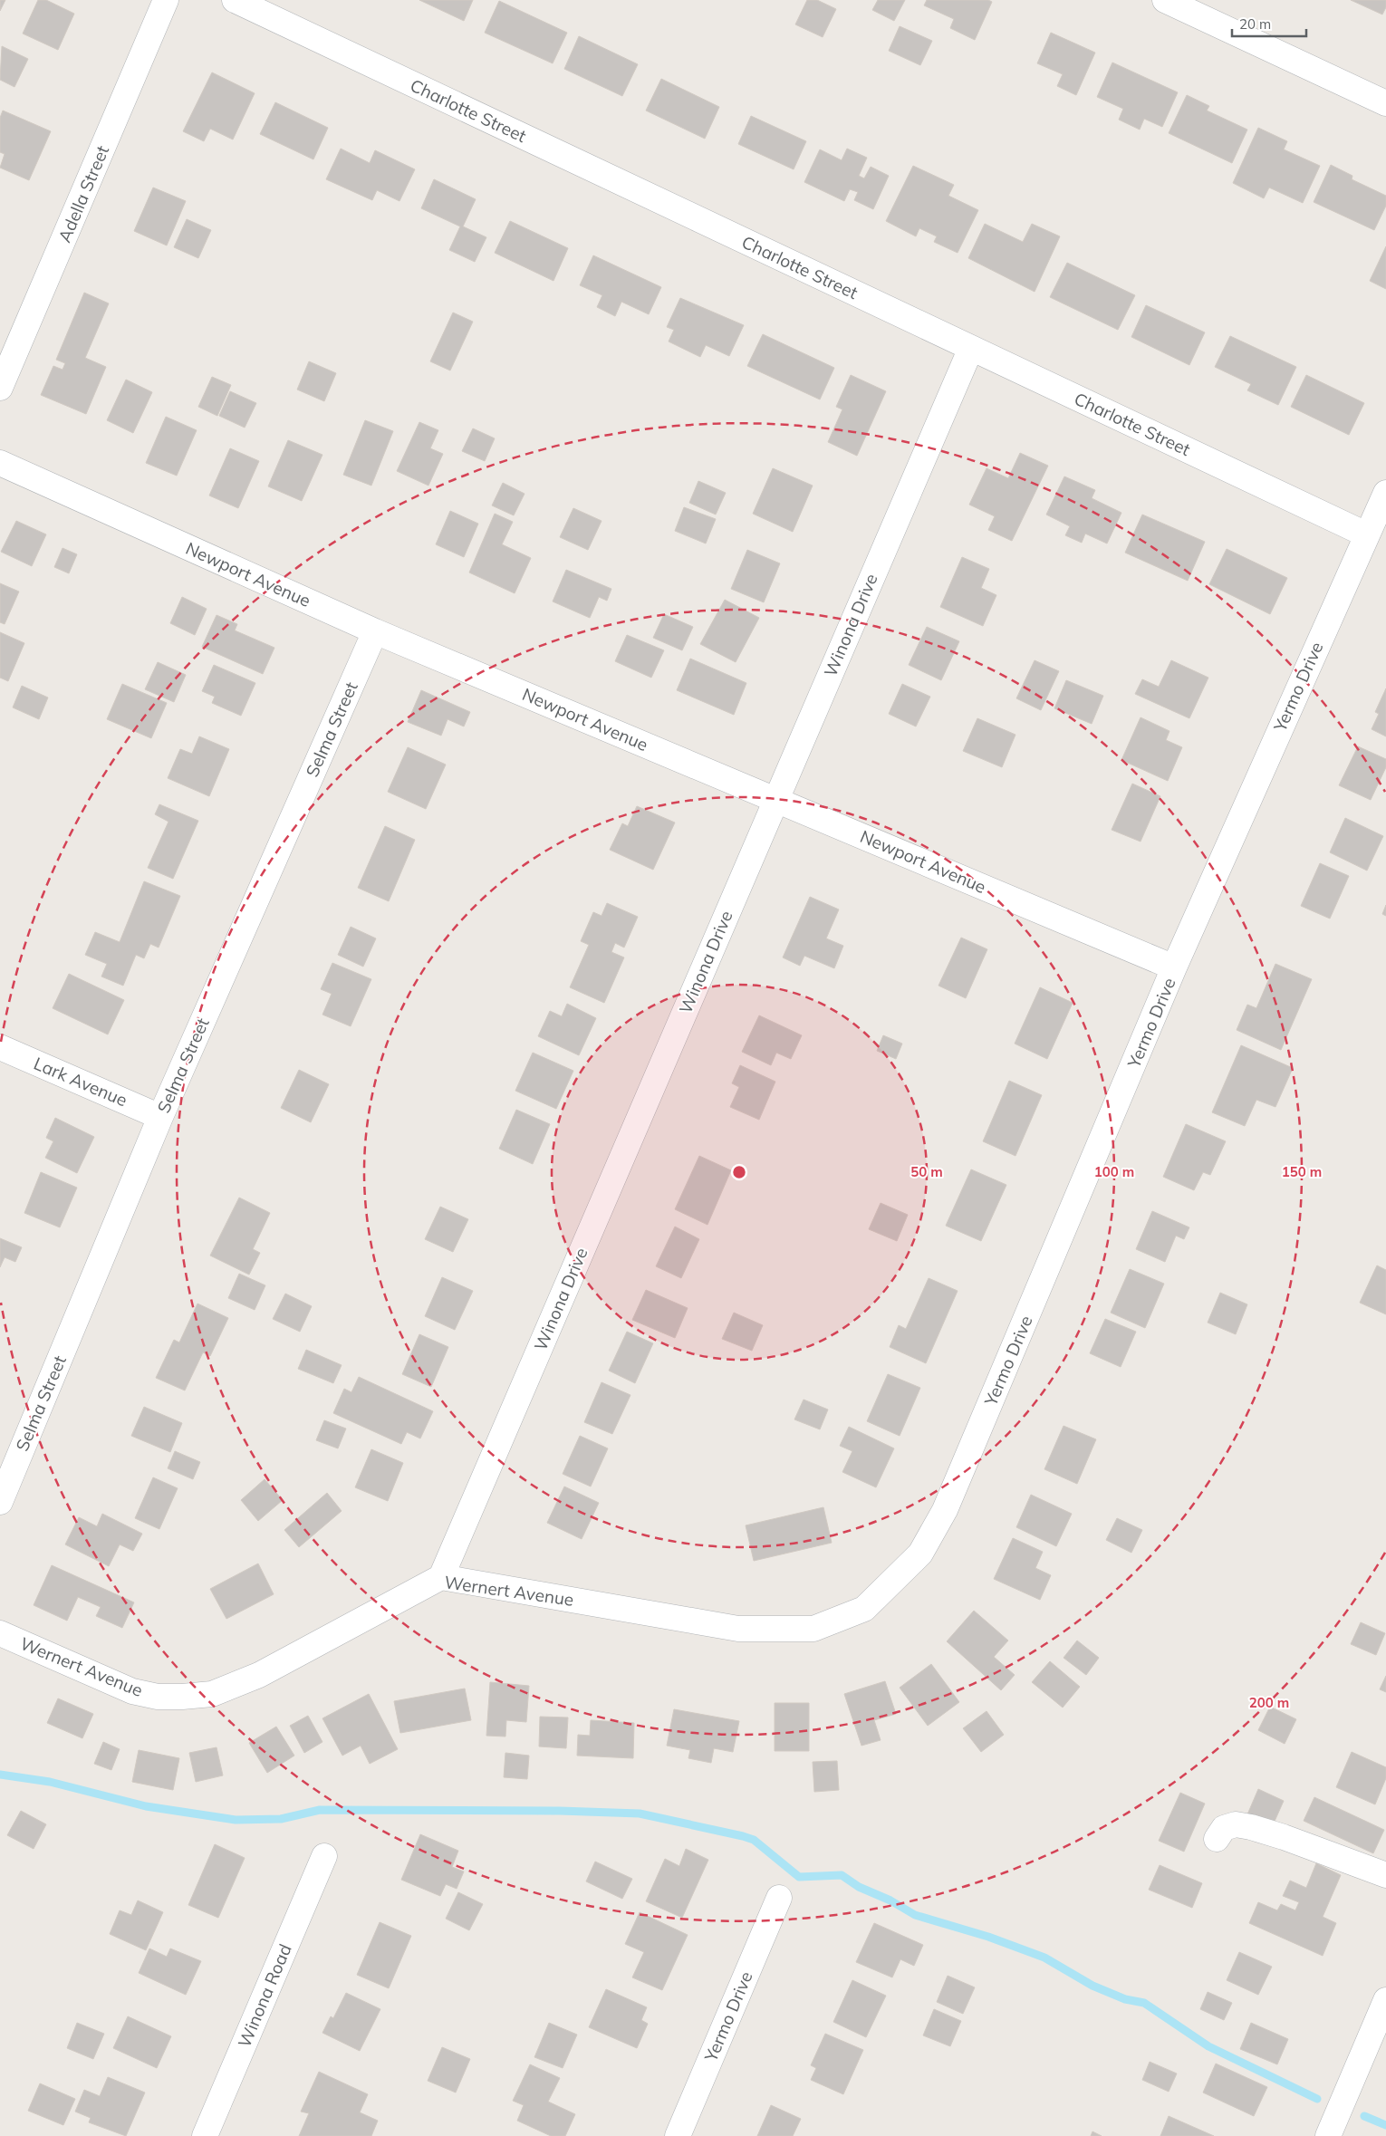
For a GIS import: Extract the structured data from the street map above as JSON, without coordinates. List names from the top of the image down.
{
  "streets": {
    "street": [
      "Charlotte Street",
      "Adella Street",
      "Newport Avenue",
      "Winona Drive",
      "Yermo Drive",
      "Selma Street",
      "Lark Avenue",
      "Wernert Avenue",
      "Winona Road"
    ]
  },
  "crossings": [
    ["Charlotte Street", "Winona Drive"],
    ["Charlotte Street", "Yermo Drive"],
    ["Newport Avenue", "Winona Drive"],
    ["Newport Avenue", "Yermo Drive"],
    ["Newport Avenue", "Selma Street"],
    ["Winona Drive", "Wernert Avenue"],
    ["Yermo Drive", "Wernert Avenue"],
    ["Selma Street", "Lark Avenue"]
  ],
  "scale_bar": "20 m",
  "rings": [
    "50 m",
    "100 m",
    "150 m",
    "200 m"
  ]
}
